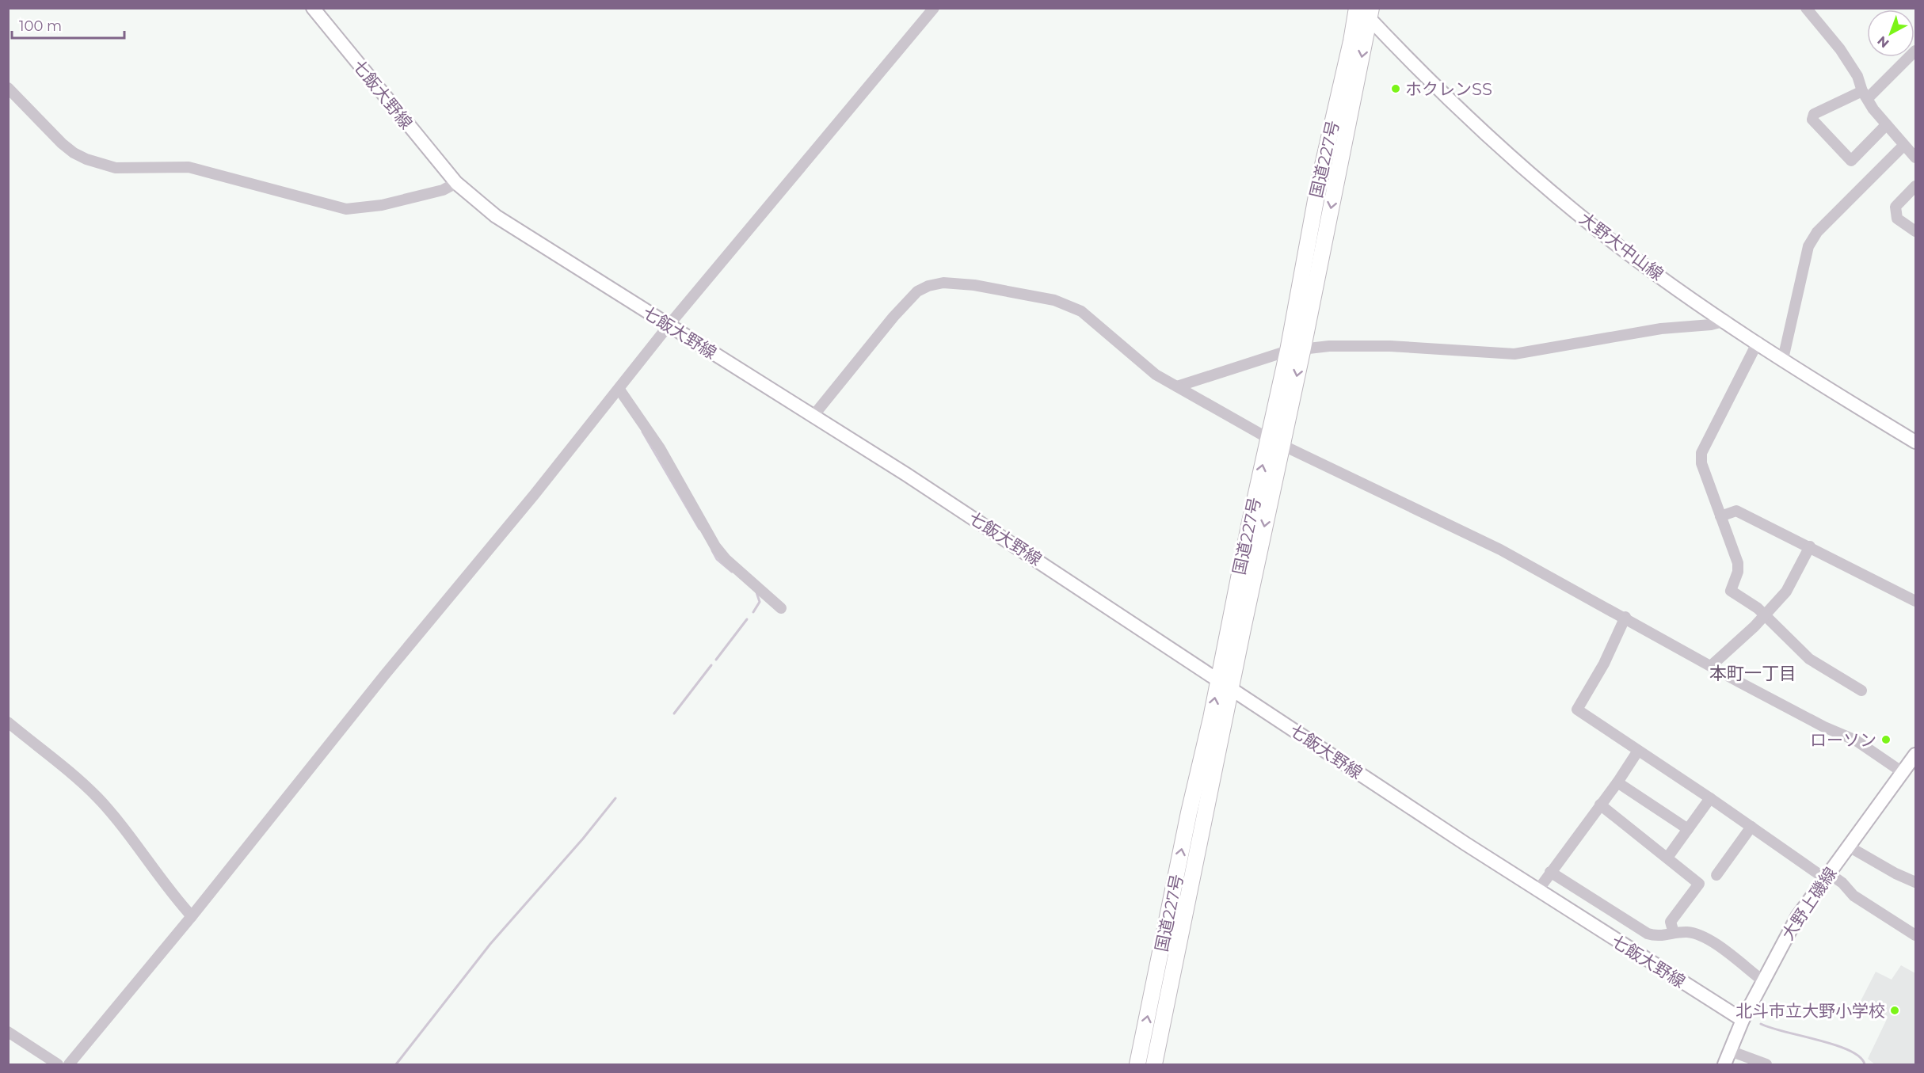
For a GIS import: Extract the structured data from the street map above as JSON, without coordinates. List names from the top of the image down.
{
  "streets": {
    "highway": ["国道227号"],
    "main road": ["七飯大野線", "大野大中山線", "大野上磯線"]
  },
  "crossings": [
    ["七飯大野線", "国道227号"],
    ["七飯大野線", "大野上磯線"],
    ["国道227号", "大野大中山線"]
  ],
  "districts": ["本町一丁目"],
  "places": ["ホクレンSS", "ローソン", "北斗市立大野小学校"],
  "scale_bar": "100 m",
  "north": "bottom left"
}
